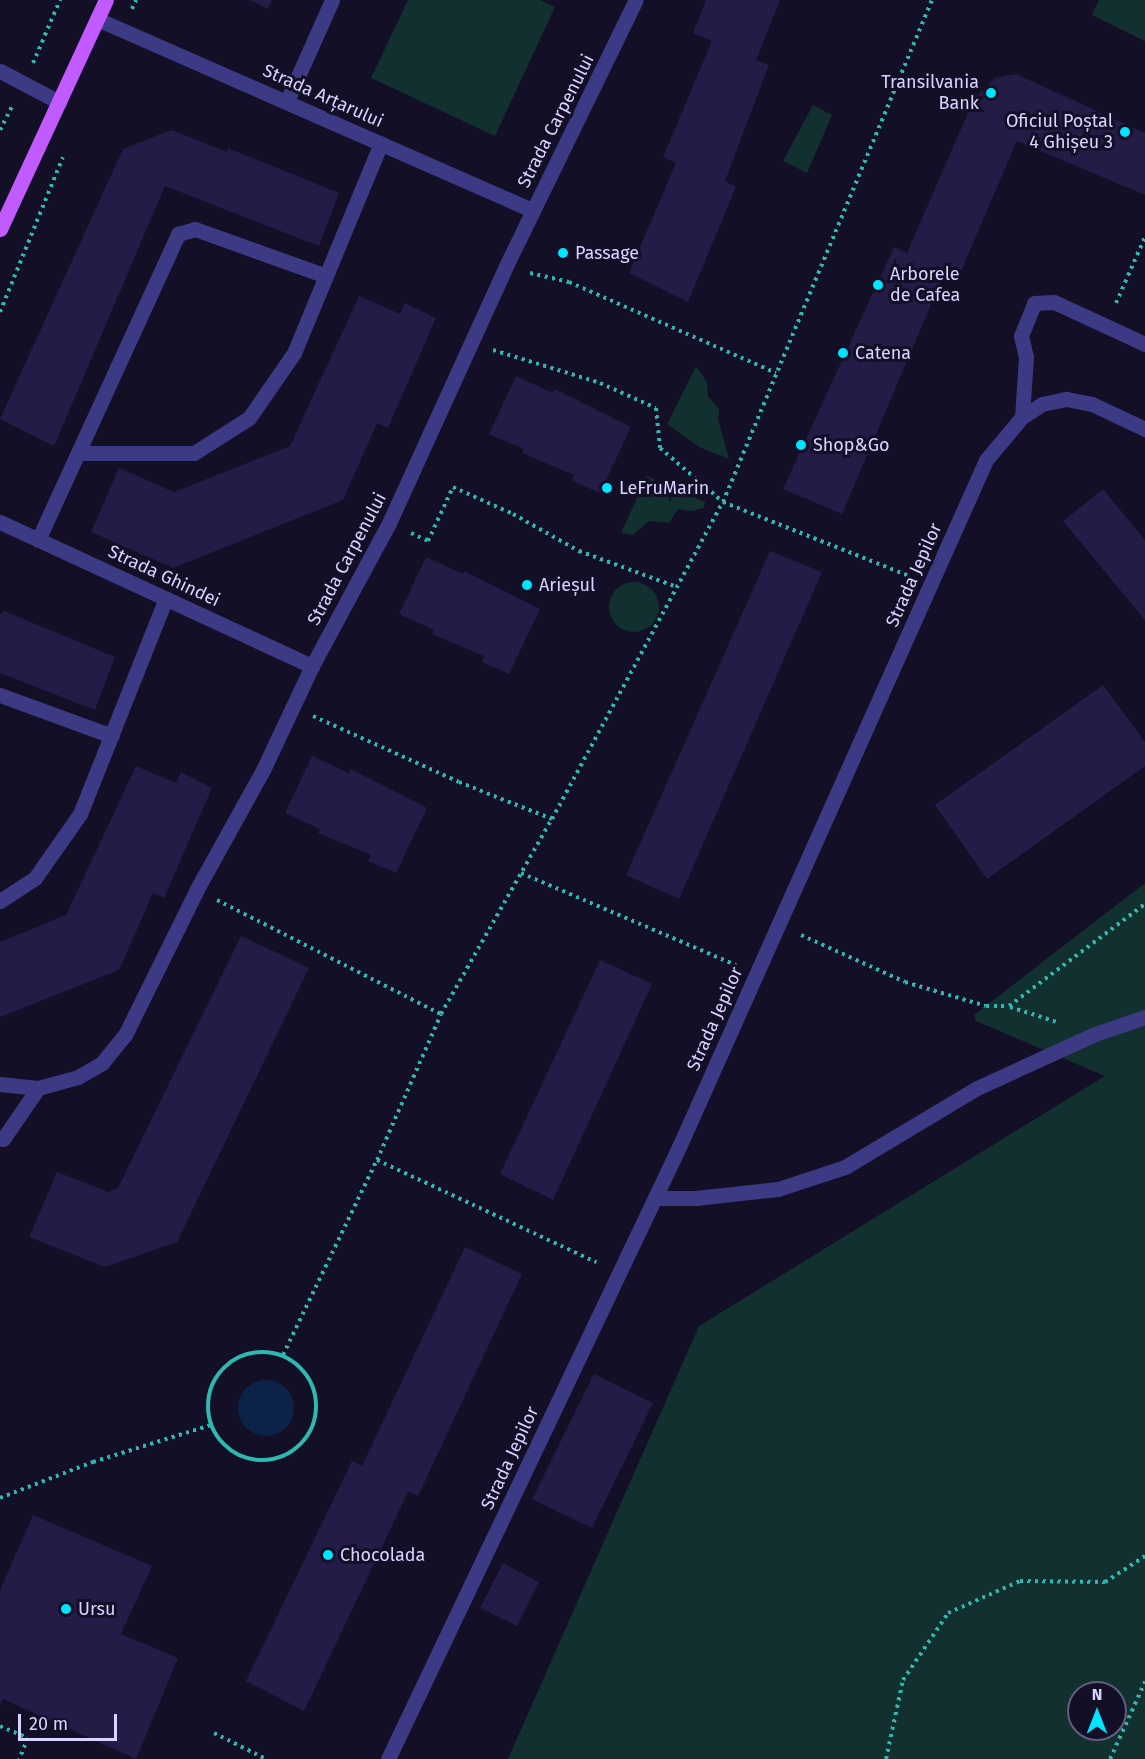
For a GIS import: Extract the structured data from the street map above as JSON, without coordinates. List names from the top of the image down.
{
  "streets": {
    "street": [
      "Strada Arțarului",
      "Strada Carpenului",
      "Strada Jepilor",
      "Strada Ghindei"
    ]
  },
  "crossings": [
    ["Strada Arțarului", "Strada Carpenului"],
    ["Strada Carpenului", "Strada Ghindei"]
  ],
  "places": [
    "Transilvania Bank",
    "Oficiul Poștal 4 Ghișeu 3",
    "Passage",
    "Arborele de Cafea",
    "Catena",
    "Shop&Go",
    "LeFruMarin",
    "Arieșul",
    "Chocolada",
    "Ursu"
  ],
  "scale_bar": "20 m",
  "north": "top"
}
